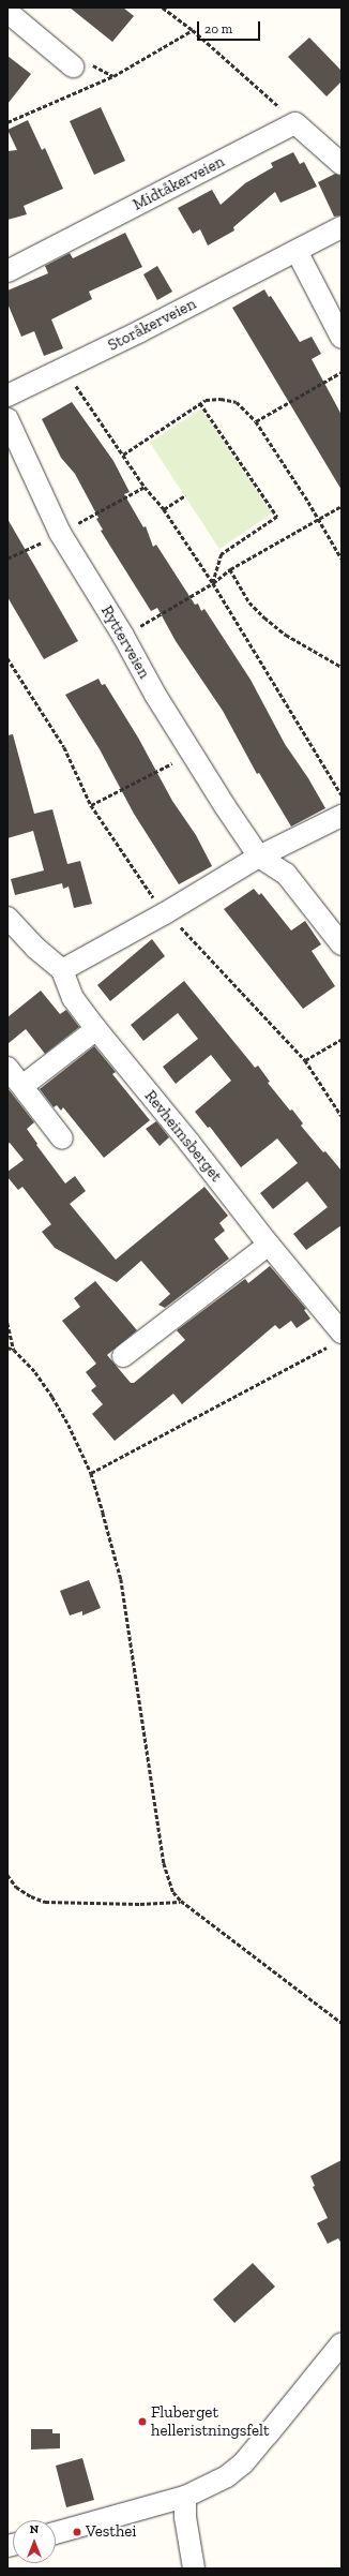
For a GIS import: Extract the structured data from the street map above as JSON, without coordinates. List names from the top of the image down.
{
  "streets": {
    "street": [
      "Midtåkerveien",
      "Storåkerveien",
      "Rytterveien",
      "Revheimsberget"
    ]
  },
  "places": ["Fluberget helleristningsfelt", "Vesthei"],
  "scale_bar": "20 m",
  "north": "top"
}
